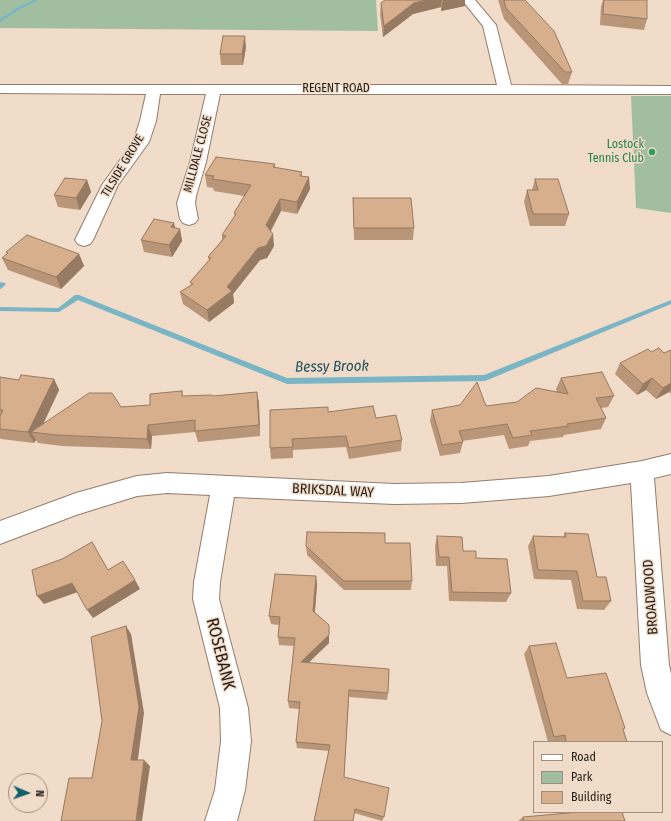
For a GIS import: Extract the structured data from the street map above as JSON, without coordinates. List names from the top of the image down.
{
  "streets": {
    "street": [
      "REGENT ROAD",
      "MILLDALE CLOSE",
      "TILSIDE GROVE",
      "BRIKSDAL WAY",
      "BROADWOOD",
      "ROSEBANK"
    ]
  },
  "crossings": [
    ["REGENT ROAD", "MILLDALE CLOSE"],
    ["REGENT ROAD", "TILSIDE GROVE"],
    ["BRIKSDAL WAY", "BROADWOOD"],
    ["BRIKSDAL WAY", "ROSEBANK"]
  ],
  "water": ["Bessy Brook"],
  "places": ["Lostock Tennis Club"],
  "legend": ["Road", "Park", "Building"],
  "north": "right"
}
